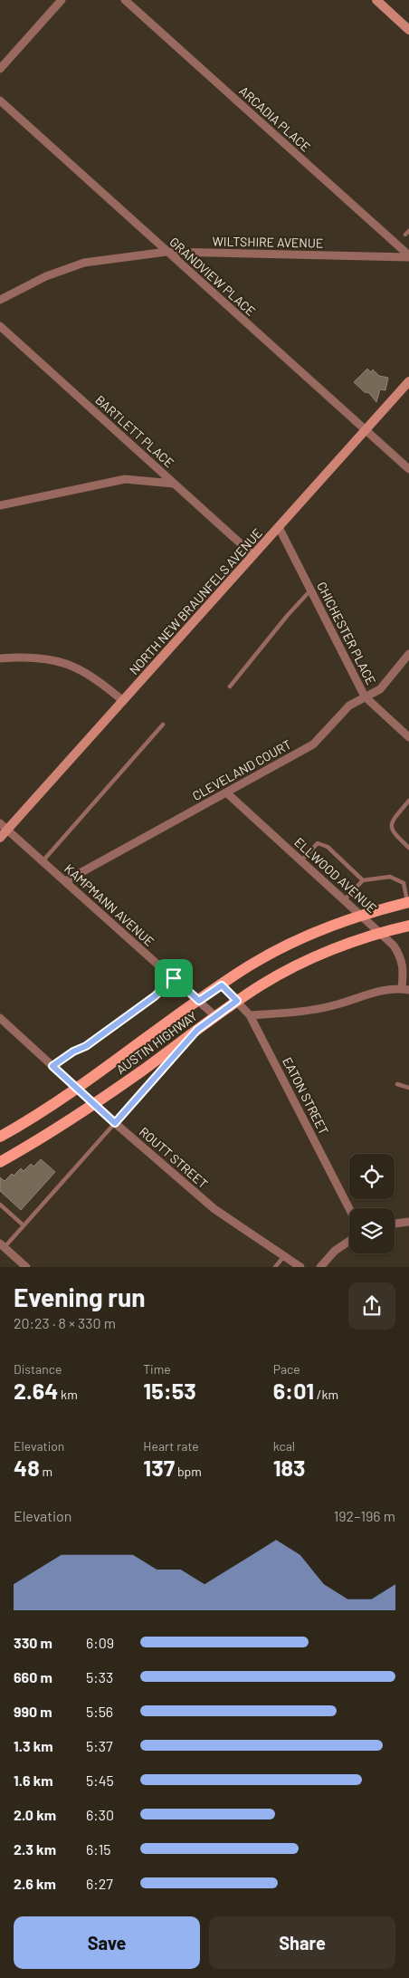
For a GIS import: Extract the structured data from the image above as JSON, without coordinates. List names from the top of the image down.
{
  "streets": {
    "main road": ["AUSTIN HIGHWAY"],
    "street": [
      "ARCADIA PLACE",
      "WILTSHIRE AVENUE",
      "GRANDVIEW PLACE",
      "BARTLETT PLACE",
      "NORTH NEW BRAUNFELS AVENUE",
      "CHICHESTER PLACE",
      "CLEVELAND COURT",
      "ELLWOOD AVENUE",
      "KAMPMANN AVENUE",
      "EATON STREET",
      "ROUTT STREET"
    ]
  },
  "crossings": [
    ["ARCADIA PLACE", "WILTSHIRE AVENUE"],
    ["WILTSHIRE AVENUE", "GRANDVIEW PLACE"],
    ["GRANDVIEW PLACE", "NORTH NEW BRAUNFELS AVENUE"],
    ["BARTLETT PLACE", "NORTH NEW BRAUNFELS AVENUE"],
    ["NORTH NEW BRAUNFELS AVENUE", "CHICHESTER PLACE"],
    ["NORTH NEW BRAUNFELS AVENUE", "KAMPMANN AVENUE"],
    ["CHICHESTER PLACE", "CLEVELAND COURT"],
    ["CLEVELAND COURT", "ELLWOOD AVENUE"],
    ["CLEVELAND COURT", "KAMPMANN AVENUE"],
    ["ELLWOOD AVENUE", "AUSTIN HIGHWAY"],
    ["KAMPMANN AVENUE", "AUSTIN HIGHWAY"],
    ["AUSTIN HIGHWAY", "EATON STREET"],
    ["AUSTIN HIGHWAY", "ROUTT STREET"]
  ],
  "page": {
    "heading": ["Evening run", "20:23 · 8 × 330 m"],
    "stats": [
      ["Distance", "2.64 km"],
      ["Time", "15:53"],
      ["Pace", "6:01 /km"],
      ["Elevation", "48 m"],
      ["Heart rate", "137 bpm"],
      ["kcal", "183"]
    ],
    "chart": ["Elevation", "192–196 m"],
    "list": [
      {
        "name": "330 m",
        "note": "6:09"
      },
      {
        "name": "660 m",
        "note": "5:33"
      },
      {
        "name": "990 m",
        "note": "5:56"
      },
      {
        "name": "1.3 km",
        "note": "5:37"
      },
      {
        "name": "1.6 km",
        "note": "5:45"
      },
      {
        "name": "2.0 km",
        "note": "6:30"
      },
      {
        "name": "2.3 km",
        "note": "6:15"
      },
      {
        "name": "2.6 km",
        "note": "6:27"
      }
    ],
    "buttons": ["Save", "Share"]
  }
}
